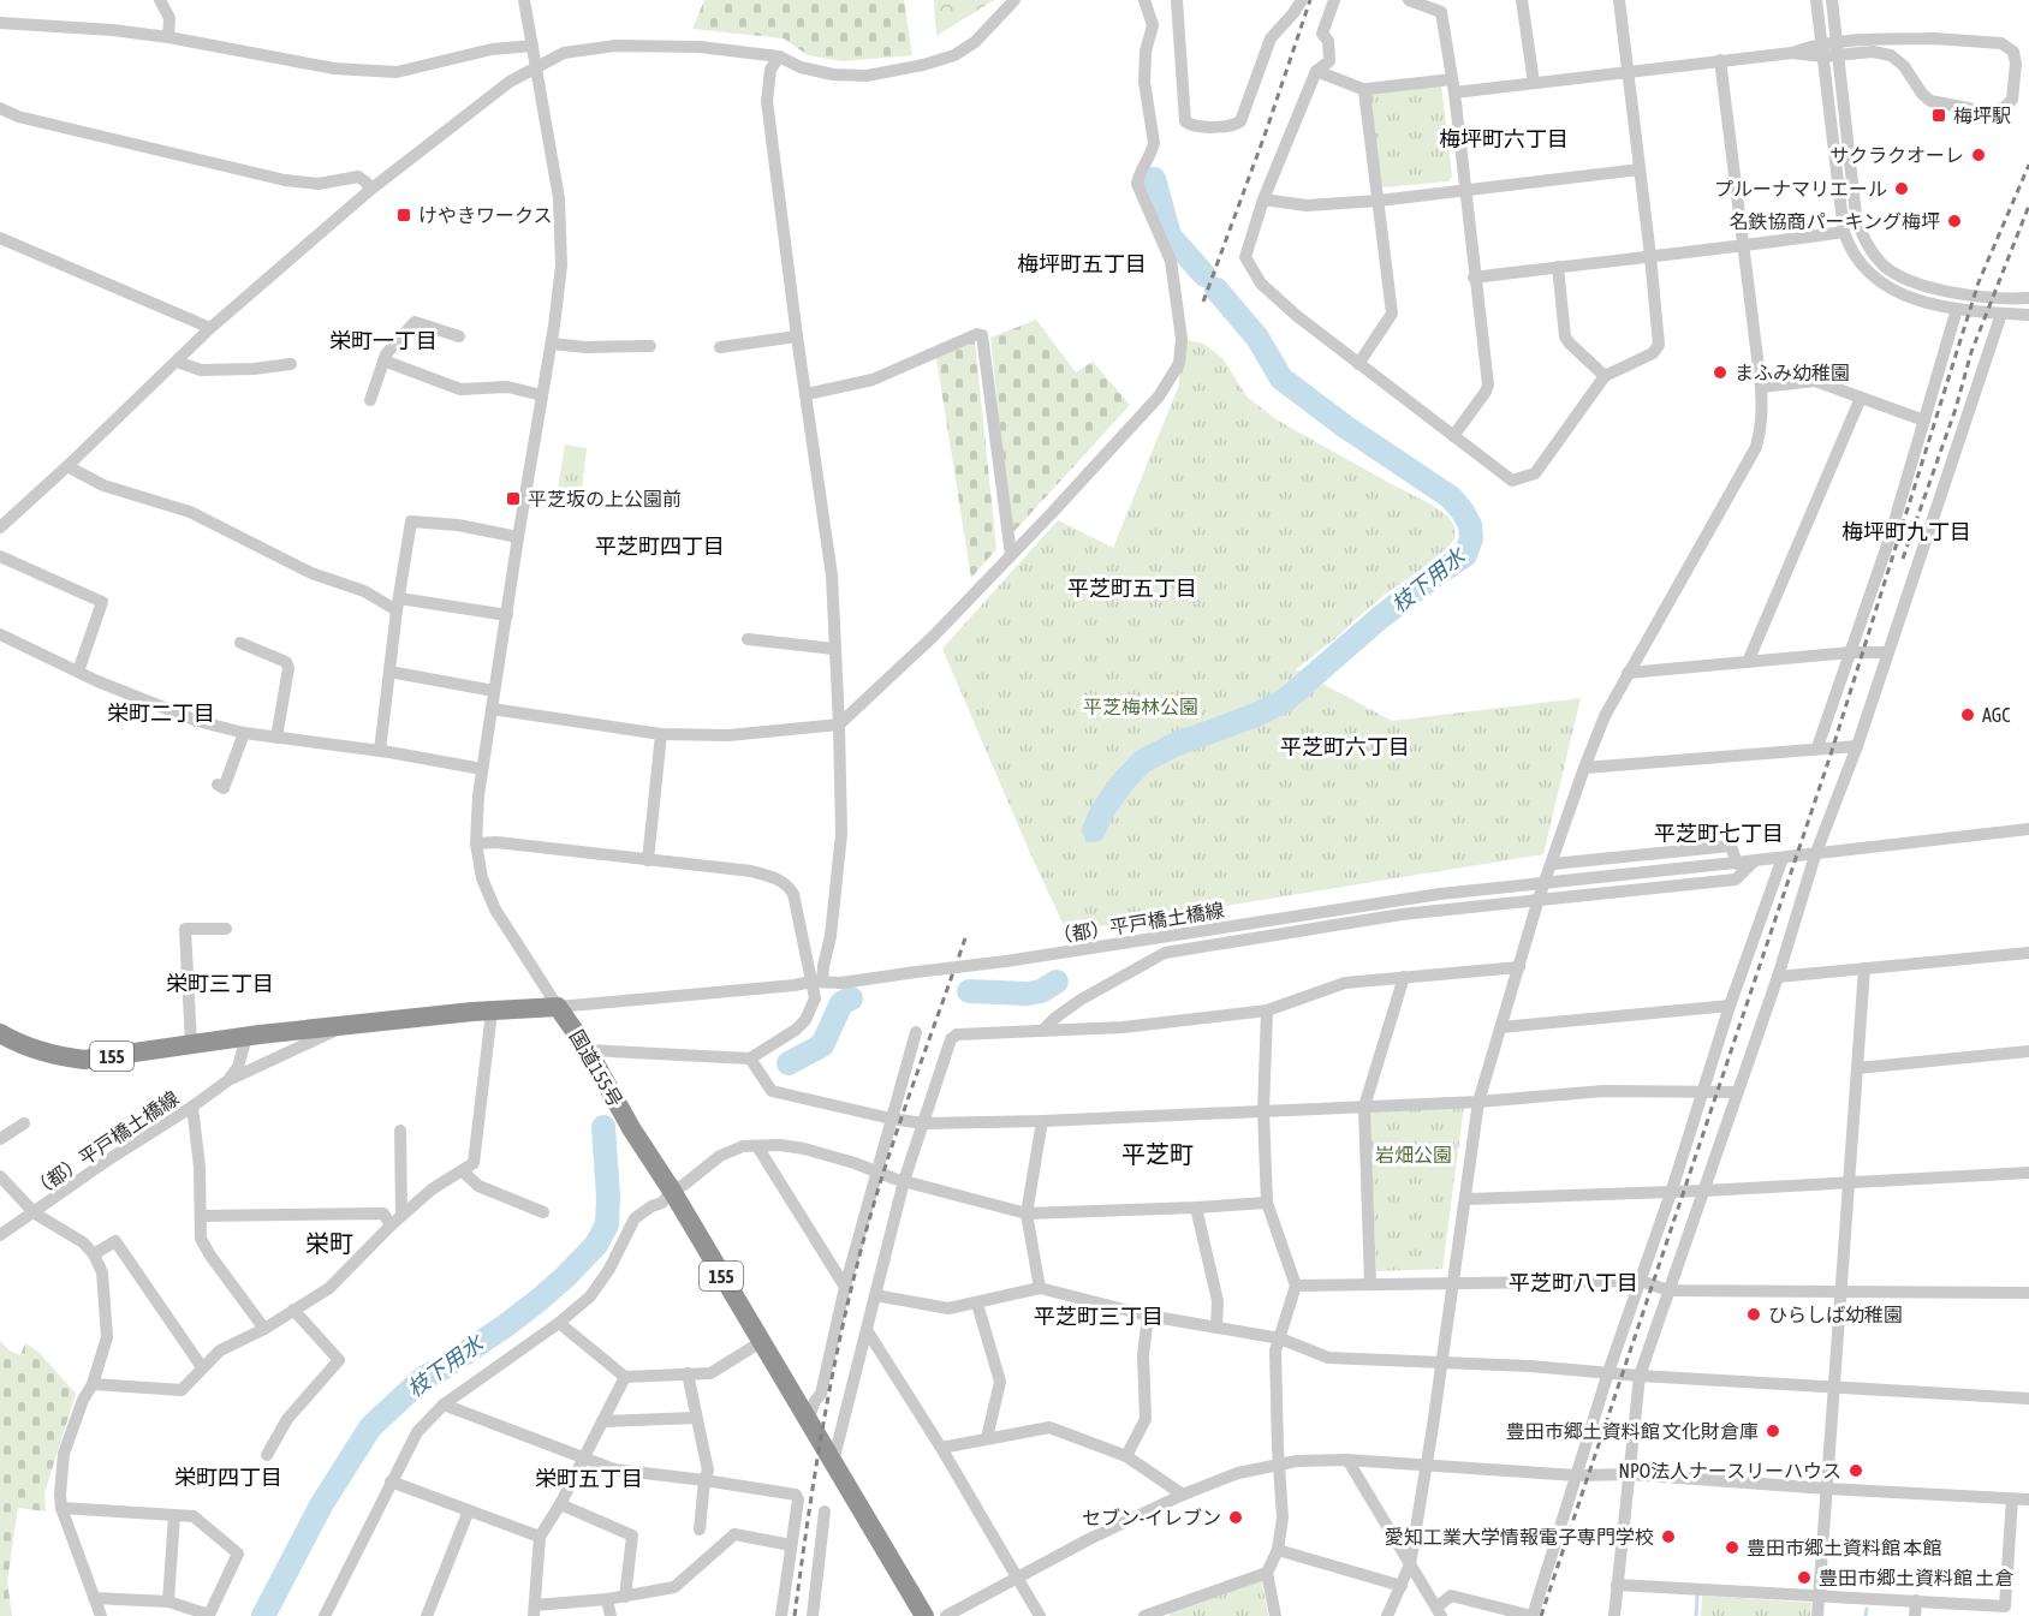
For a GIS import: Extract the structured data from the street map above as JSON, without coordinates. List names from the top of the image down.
{
  "streets": {
    "highway": ["155", "国道155号"],
    "street": ["（都）平戸橋土橋線"]
  },
  "crossings": [
    ["（都）平戸橋土橋線", "国道155号"]
  ],
  "districts": [
    "梅坪町六丁目",
    "梅坪町五丁目",
    "栄町一丁目",
    "梅坪町九丁目",
    "平芝町四丁目",
    "平芝町五丁目",
    "栄町二丁目",
    "平芝町六丁目",
    "平芝町七丁目",
    "栄町三丁目",
    "平芝町",
    "栄町",
    "平芝町八丁目",
    "平芝町三丁目",
    "栄町四丁目",
    "栄町五丁目"
  ],
  "water": ["枝下用水"],
  "parks": ["平芝梅林公園", "岩畑公園"],
  "places": {
    "transit": ["梅坪駅", "けやきワークス", "平芝坂の上公園前"],
    "other": [
      "サクラクオーレ",
      "プルーナマリエール",
      "名鉄協商パーキング梅坪",
      "まふみ幼稚園",
      "AGC",
      "ひらしば幼稚園",
      "豊田市郷土資料館 文化財倉庫",
      "NPO法人ナースリーハウス",
      "セブン-イレブン",
      "愛知工業大学情報電子専門学校",
      "豊田市郷土資料館 本館",
      "豊田市郷土資料館 土倉"
    ]
  }
}
